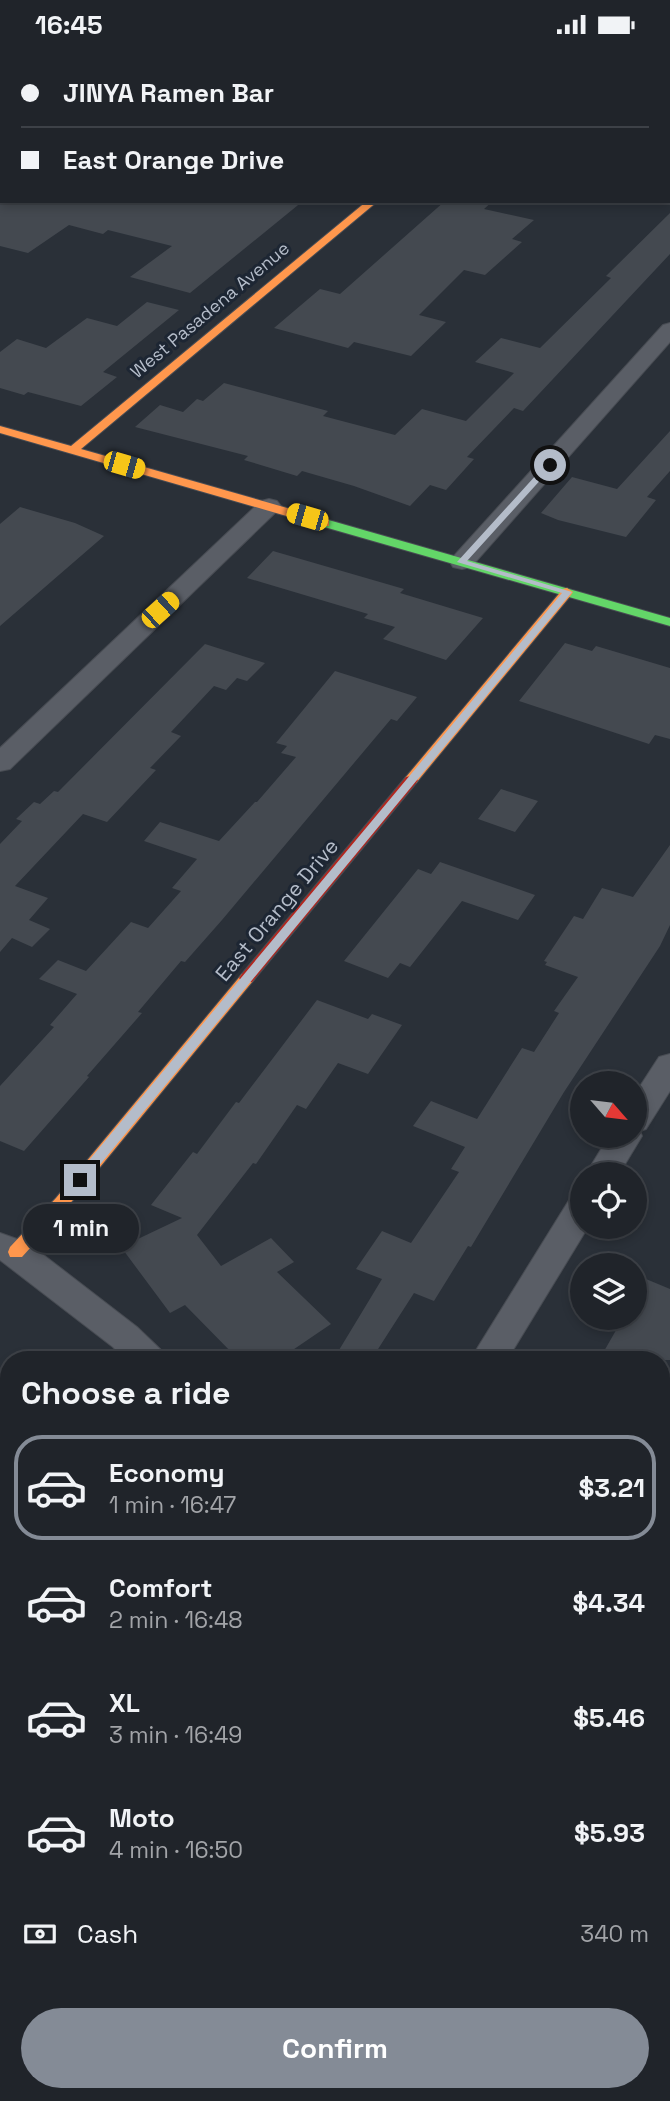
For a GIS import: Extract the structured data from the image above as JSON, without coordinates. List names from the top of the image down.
{
  "streets": {
    "street": ["West Pasadena Avenue", "East Orange Drive"]
  },
  "north": "bottom right",
  "page": {
    "status": "16:45",
    "banner": ["JINYA Ramen Bar", "East Orange Drive"],
    "bubble": "1 min",
    "heading": "Choose a ride",
    "list": [
      {
        "name": "Economy",
        "note": "1 min · 16:47",
        "value": "$3.21"
      },
      {
        "name": "Comfort",
        "note": "2 min · 16:48",
        "value": "$4.34"
      },
      {
        "name": "XL",
        "note": "3 min · 16:49",
        "value": "$5.46"
      },
      {
        "name": "Moto",
        "note": "4 min · 16:50",
        "value": "$5.93"
      }
    ],
    "pay": ["Cash", "340 m"],
    "buttons": "Confirm"
  }
}
